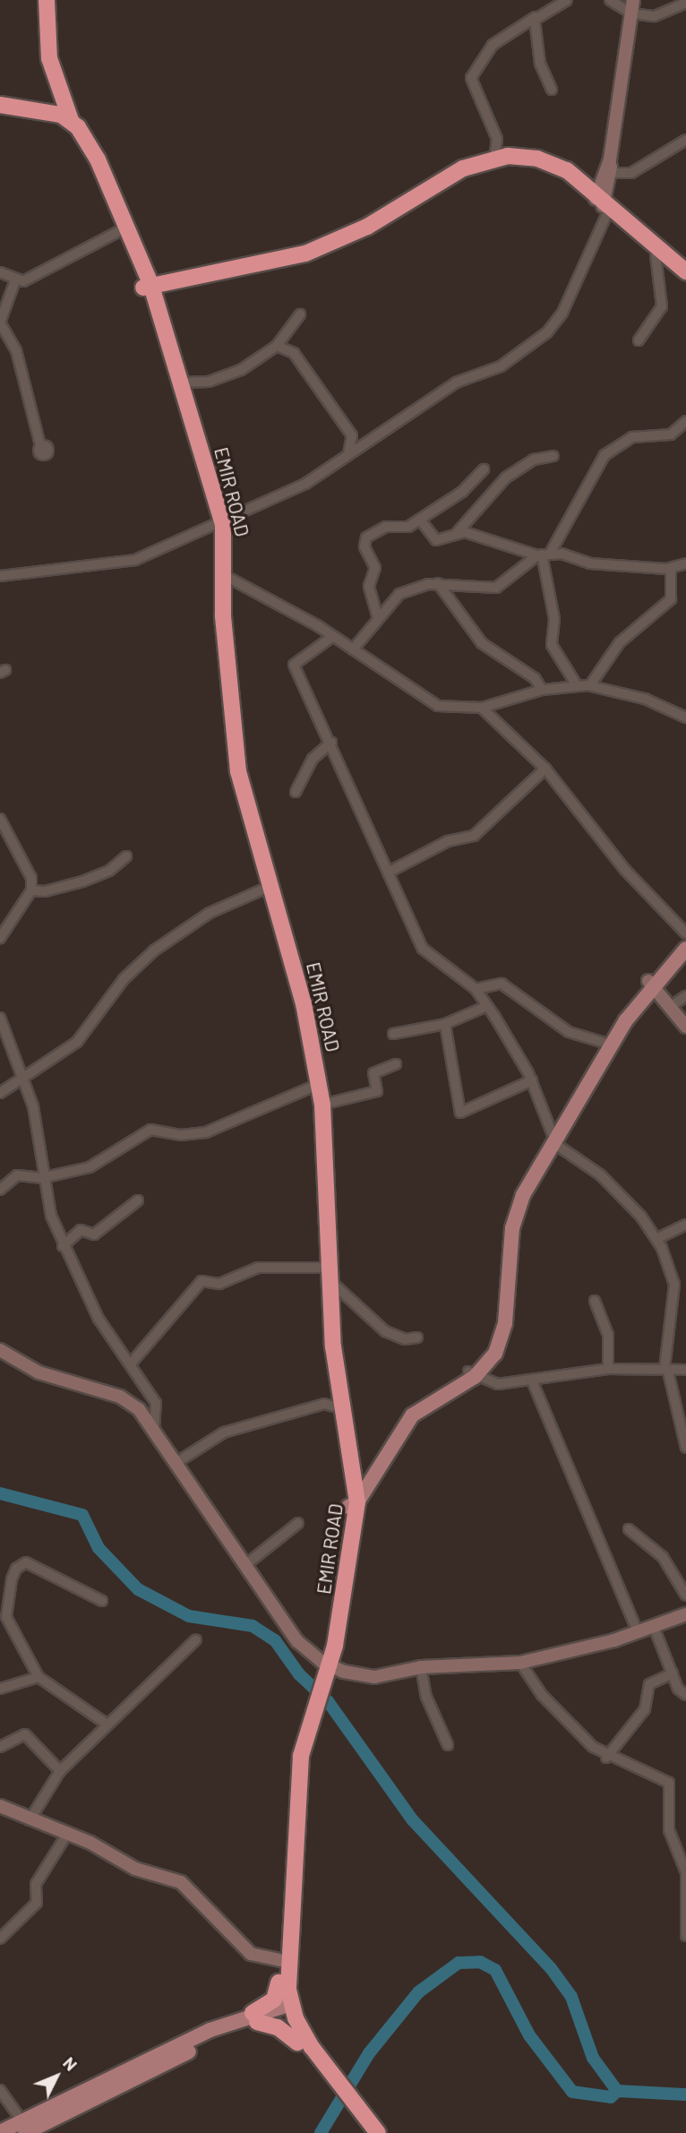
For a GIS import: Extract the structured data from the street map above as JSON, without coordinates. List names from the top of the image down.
{
  "streets": {
    "highway": ["EMIR ROAD"]
  },
  "north": "top right"
}
